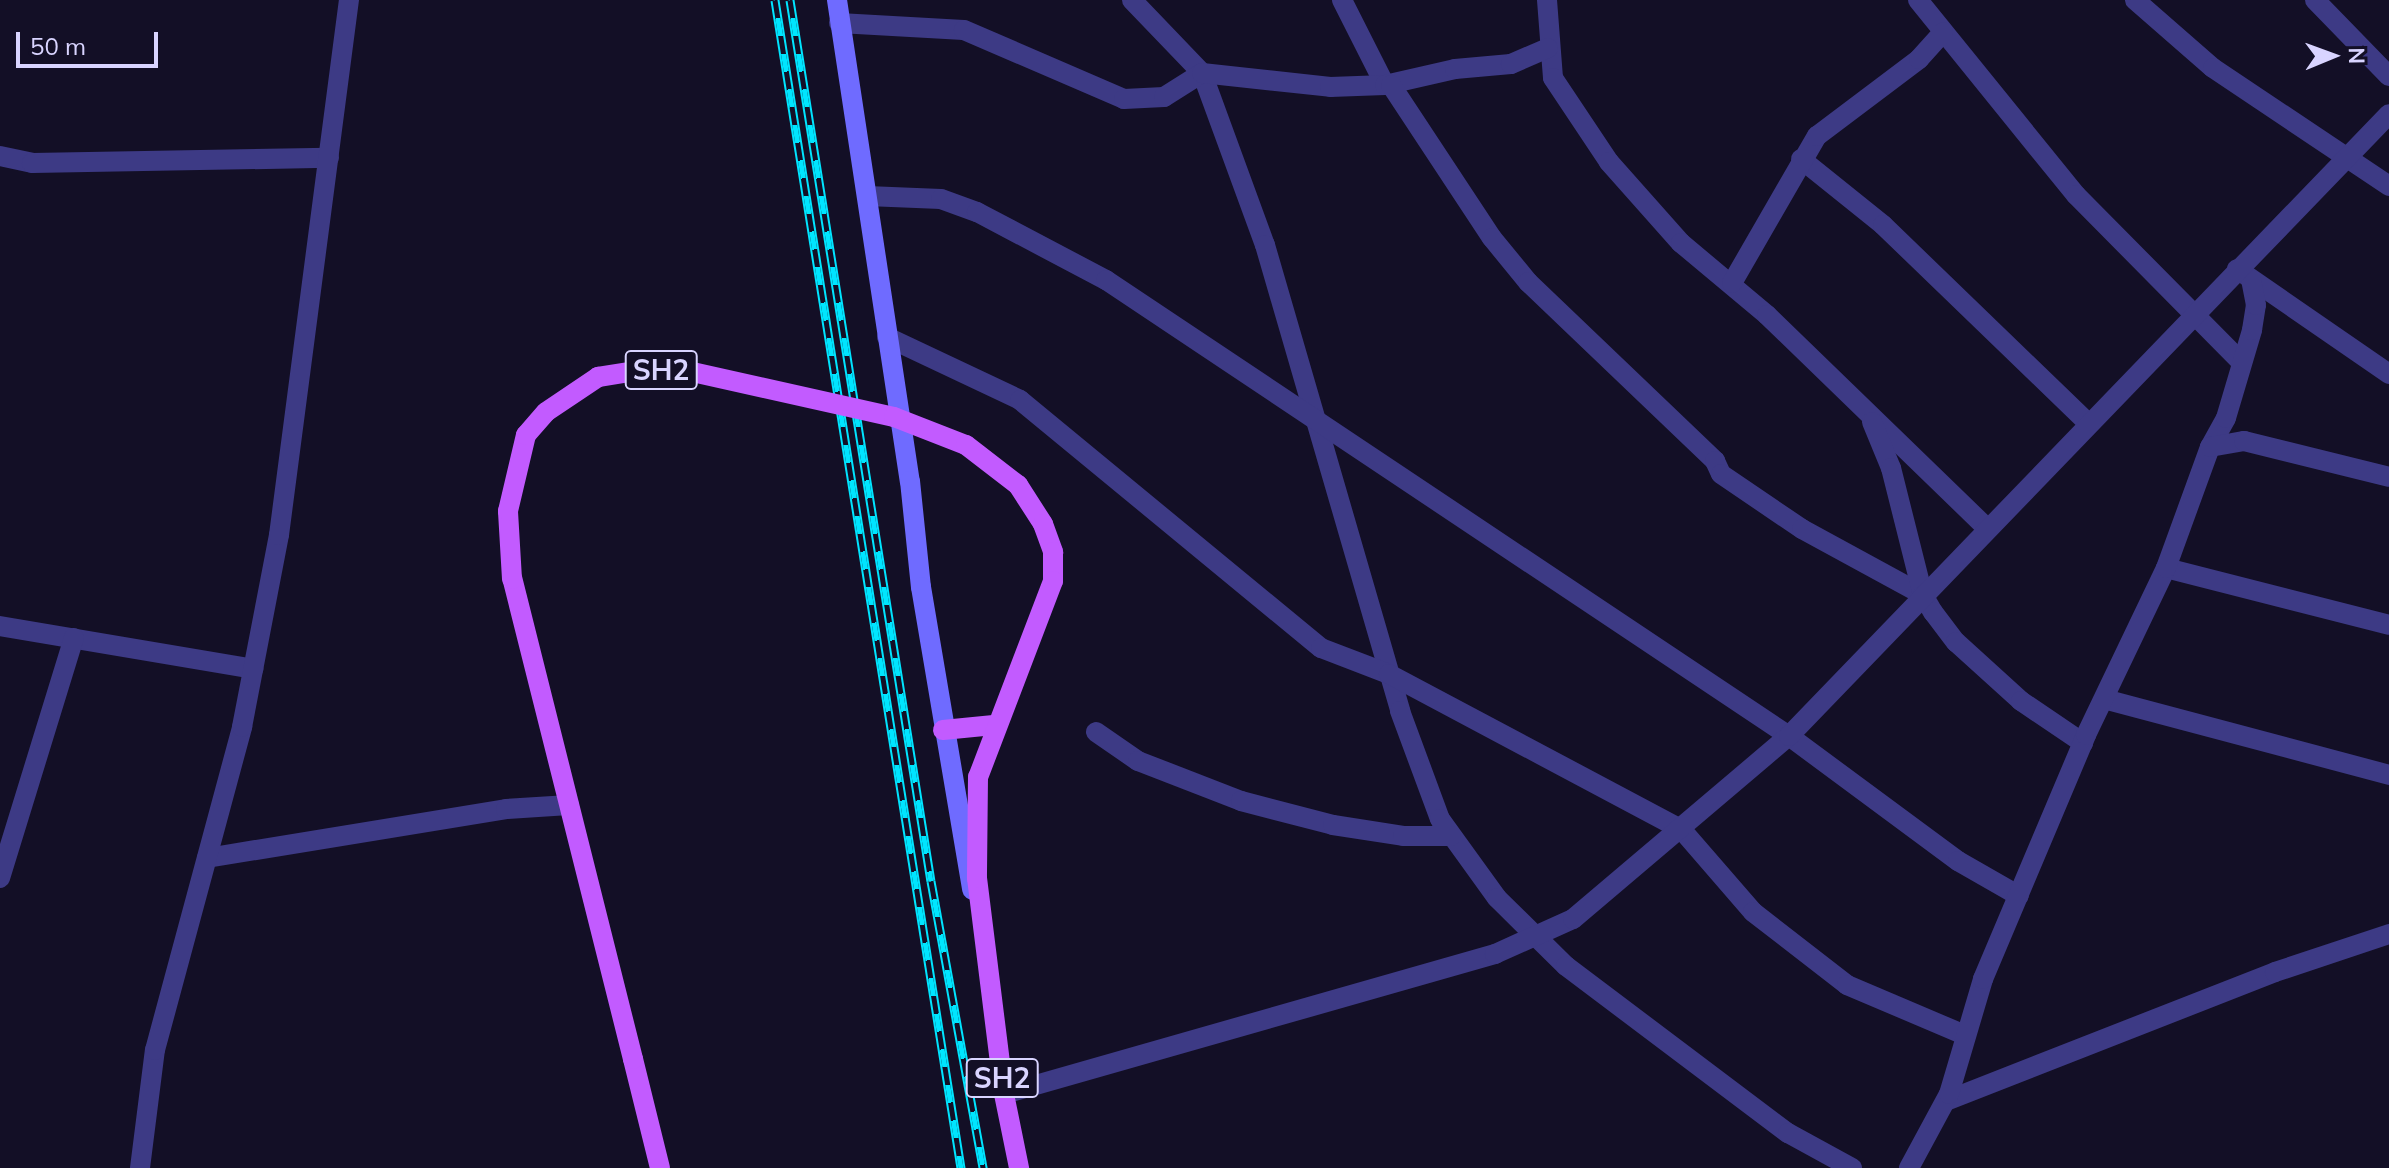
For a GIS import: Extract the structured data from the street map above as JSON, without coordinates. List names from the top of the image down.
{
  "streets": {
    "main road": ["SH2"]
  },
  "scale_bar": "50 m",
  "north": "right"
}
